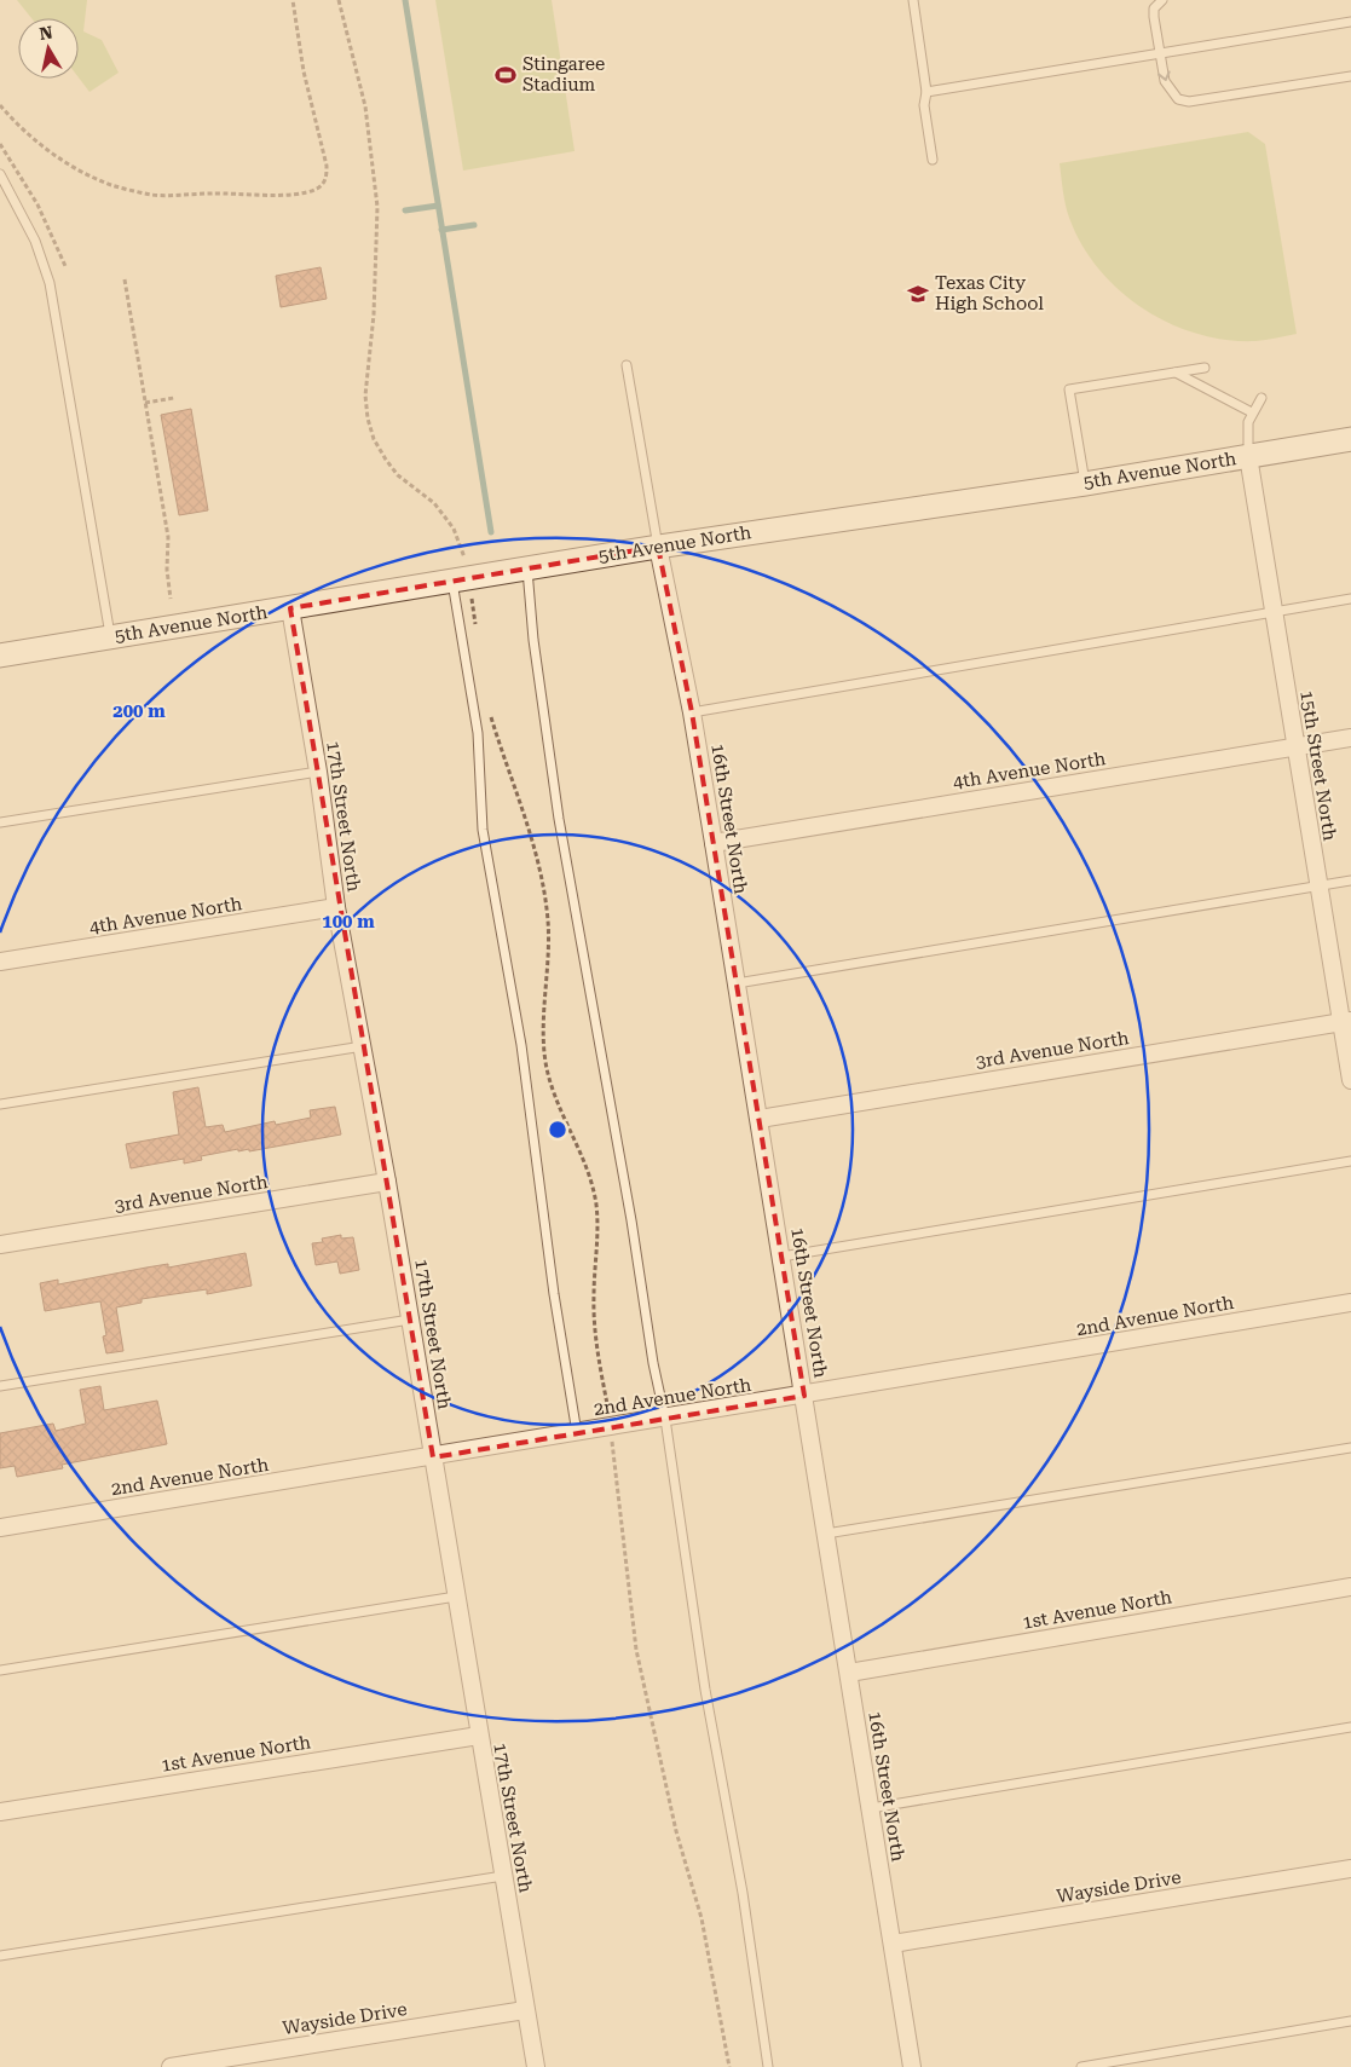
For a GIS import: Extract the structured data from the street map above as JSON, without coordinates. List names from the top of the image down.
{
  "streets": {
    "street": [
      "5th Avenue North",
      "15th Street North",
      "4th Avenue North",
      "17th Street North",
      "16th Street North",
      "3rd Avenue North",
      "2nd Avenue North",
      "1st Avenue North",
      "Wayside Drive"
    ]
  },
  "crossings": [
    ["5th Avenue North", "15th Street North"],
    ["5th Avenue North", "17th Street North"],
    ["5th Avenue North", "16th Street North"],
    ["15th Street North", "4th Avenue North"],
    ["15th Street North", "3rd Avenue North"],
    ["4th Avenue North", "17th Street North"],
    ["4th Avenue North", "16th Street North"],
    ["17th Street North", "3rd Avenue North"],
    ["17th Street North", "2nd Avenue North"],
    ["17th Street North", "1st Avenue North"],
    ["17th Street North", "Wayside Drive"],
    ["16th Street North", "3rd Avenue North"],
    ["16th Street North", "2nd Avenue North"],
    ["16th Street North", "1st Avenue North"],
    ["16th Street North", "Wayside Drive"]
  ],
  "places": {
    "sports": ["Stingaree Stadium"],
    "school or university": ["Texas City High School"]
  },
  "north": "top",
  "rings": ["200 m", "100 m"]
}
